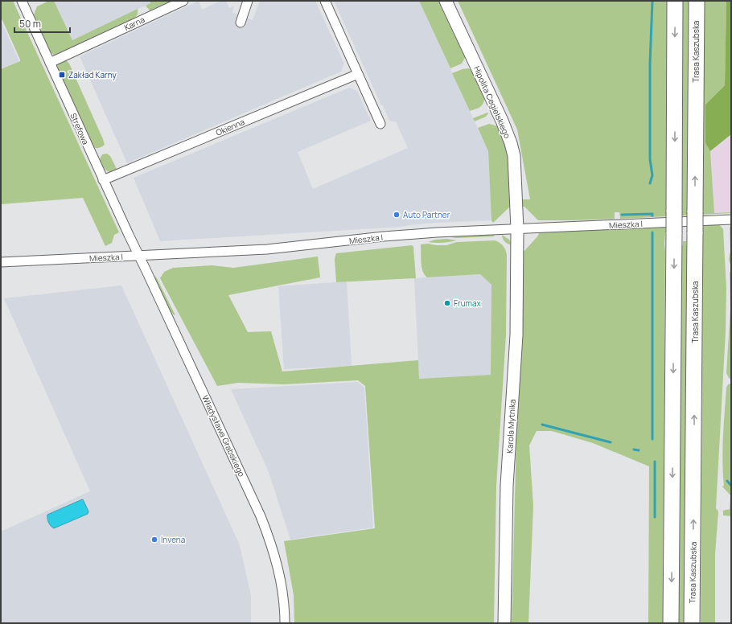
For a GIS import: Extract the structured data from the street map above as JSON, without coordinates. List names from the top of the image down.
{
  "streets": {
    "highway": ["Trasa Kaszubska"],
    "street": [
      "Karna",
      "Hipolita Cegielskiego",
      "Okienna",
      "Strefowa",
      "Mieszka I",
      "Karola Mytnika",
      "Władysława Grabskiego"
    ]
  },
  "crossings": [
    ["Karna", "Strefowa"],
    ["Hipolita Cegielskiego", "Mieszka I"],
    ["Hipolita Cegielskiego", "Karola Mytnika"],
    ["Okienna", "Strefowa"],
    ["Strefowa", "Mieszka I"],
    ["Strefowa", "Władysława Grabskiego"],
    ["Mieszka I", "Karola Mytnika"],
    ["Mieszka I", "Władysława Grabskiego"]
  ],
  "places": {
    "transit": ["Zakład Karny"],
    "other": ["Auto Partner", "Frumax", "Invena"]
  },
  "scale_bar": "50 m"
}
